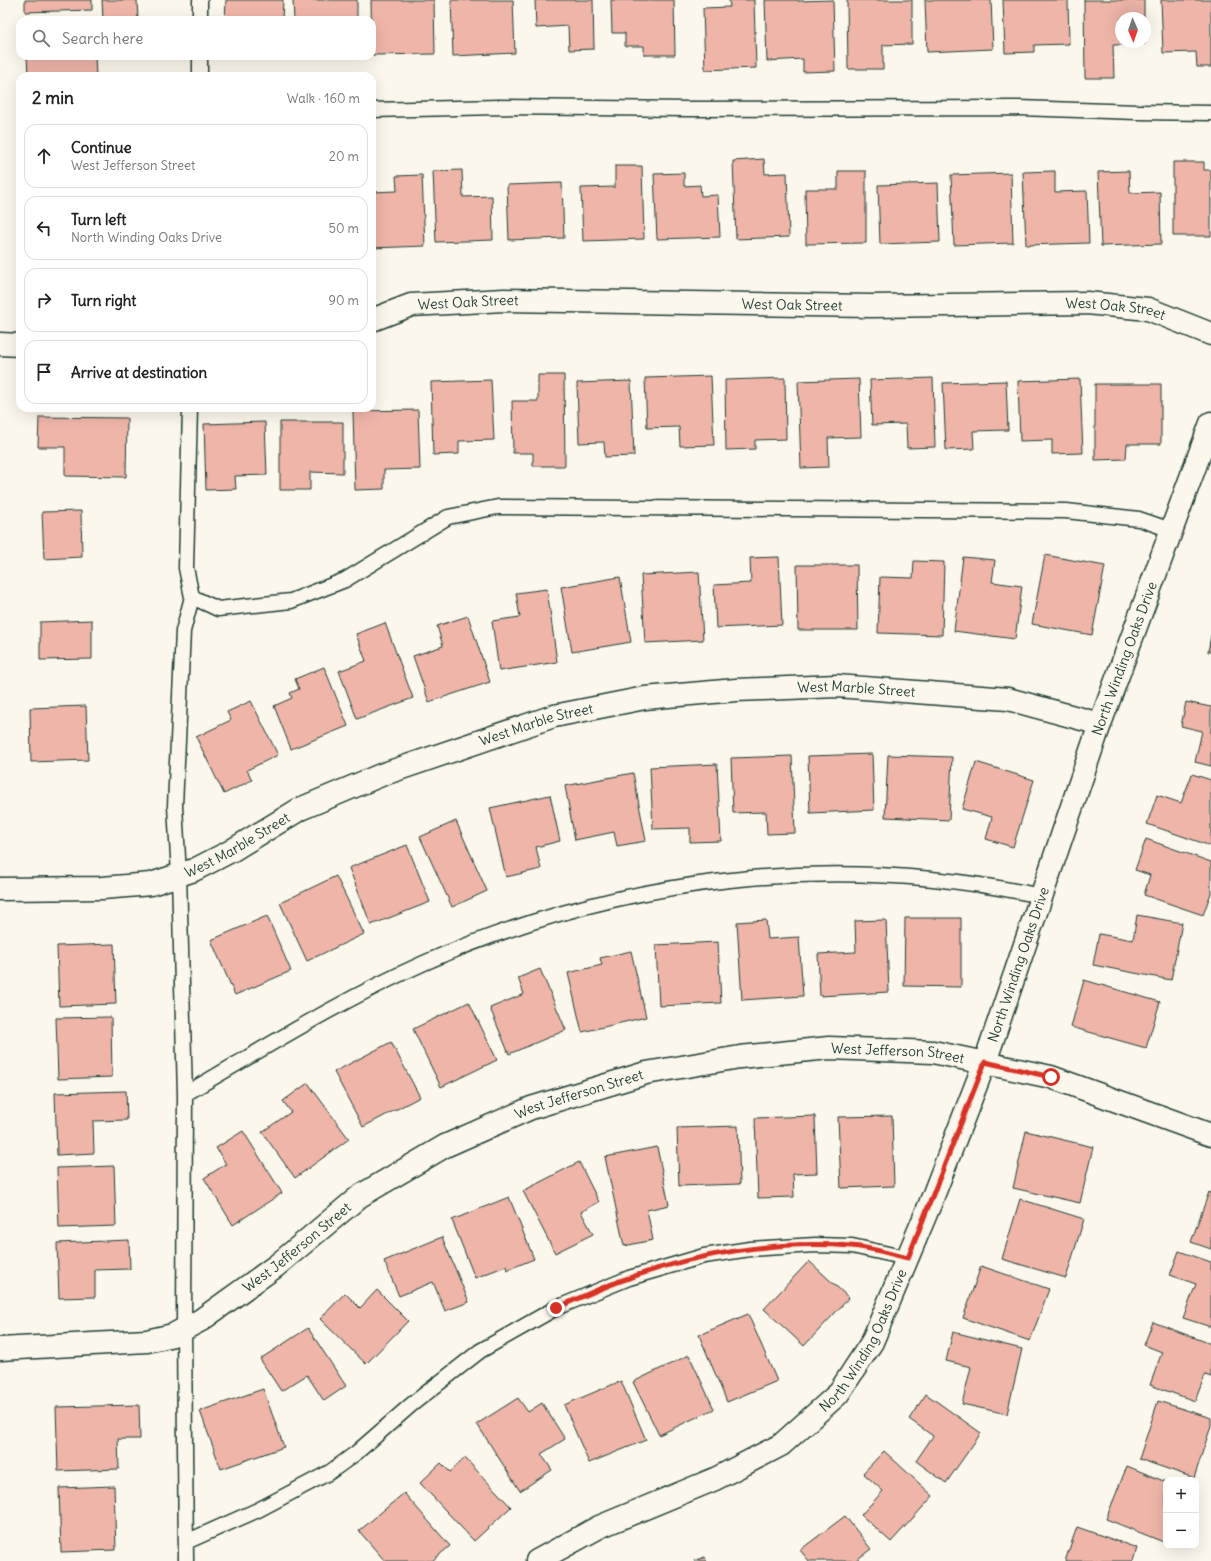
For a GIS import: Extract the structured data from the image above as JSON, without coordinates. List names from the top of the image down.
{
  "streets": {
    "street": [
      "West Oak Street",
      "North Winding Oaks Drive",
      "West Marble Street",
      "West Jefferson Street"
    ]
  },
  "crossings": [
    ["North Winding Oaks Drive", "West Marble Street"],
    ["North Winding Oaks Drive", "West Jefferson Street"]
  ],
  "north": "bottom",
  "page": {
    "search": "Search here",
    "heading": ["2 min", "Walk · 160 m"],
    "list": [
      ["Continue", "West Jefferson Street", "20 m"],
      ["Turn left", "North Winding Oaks Drive", "50 m"],
      ["Turn right", "90 m"],
      "Arrive at destination"
    ],
    "map_buttons": ["+", "−"]
  }
}
